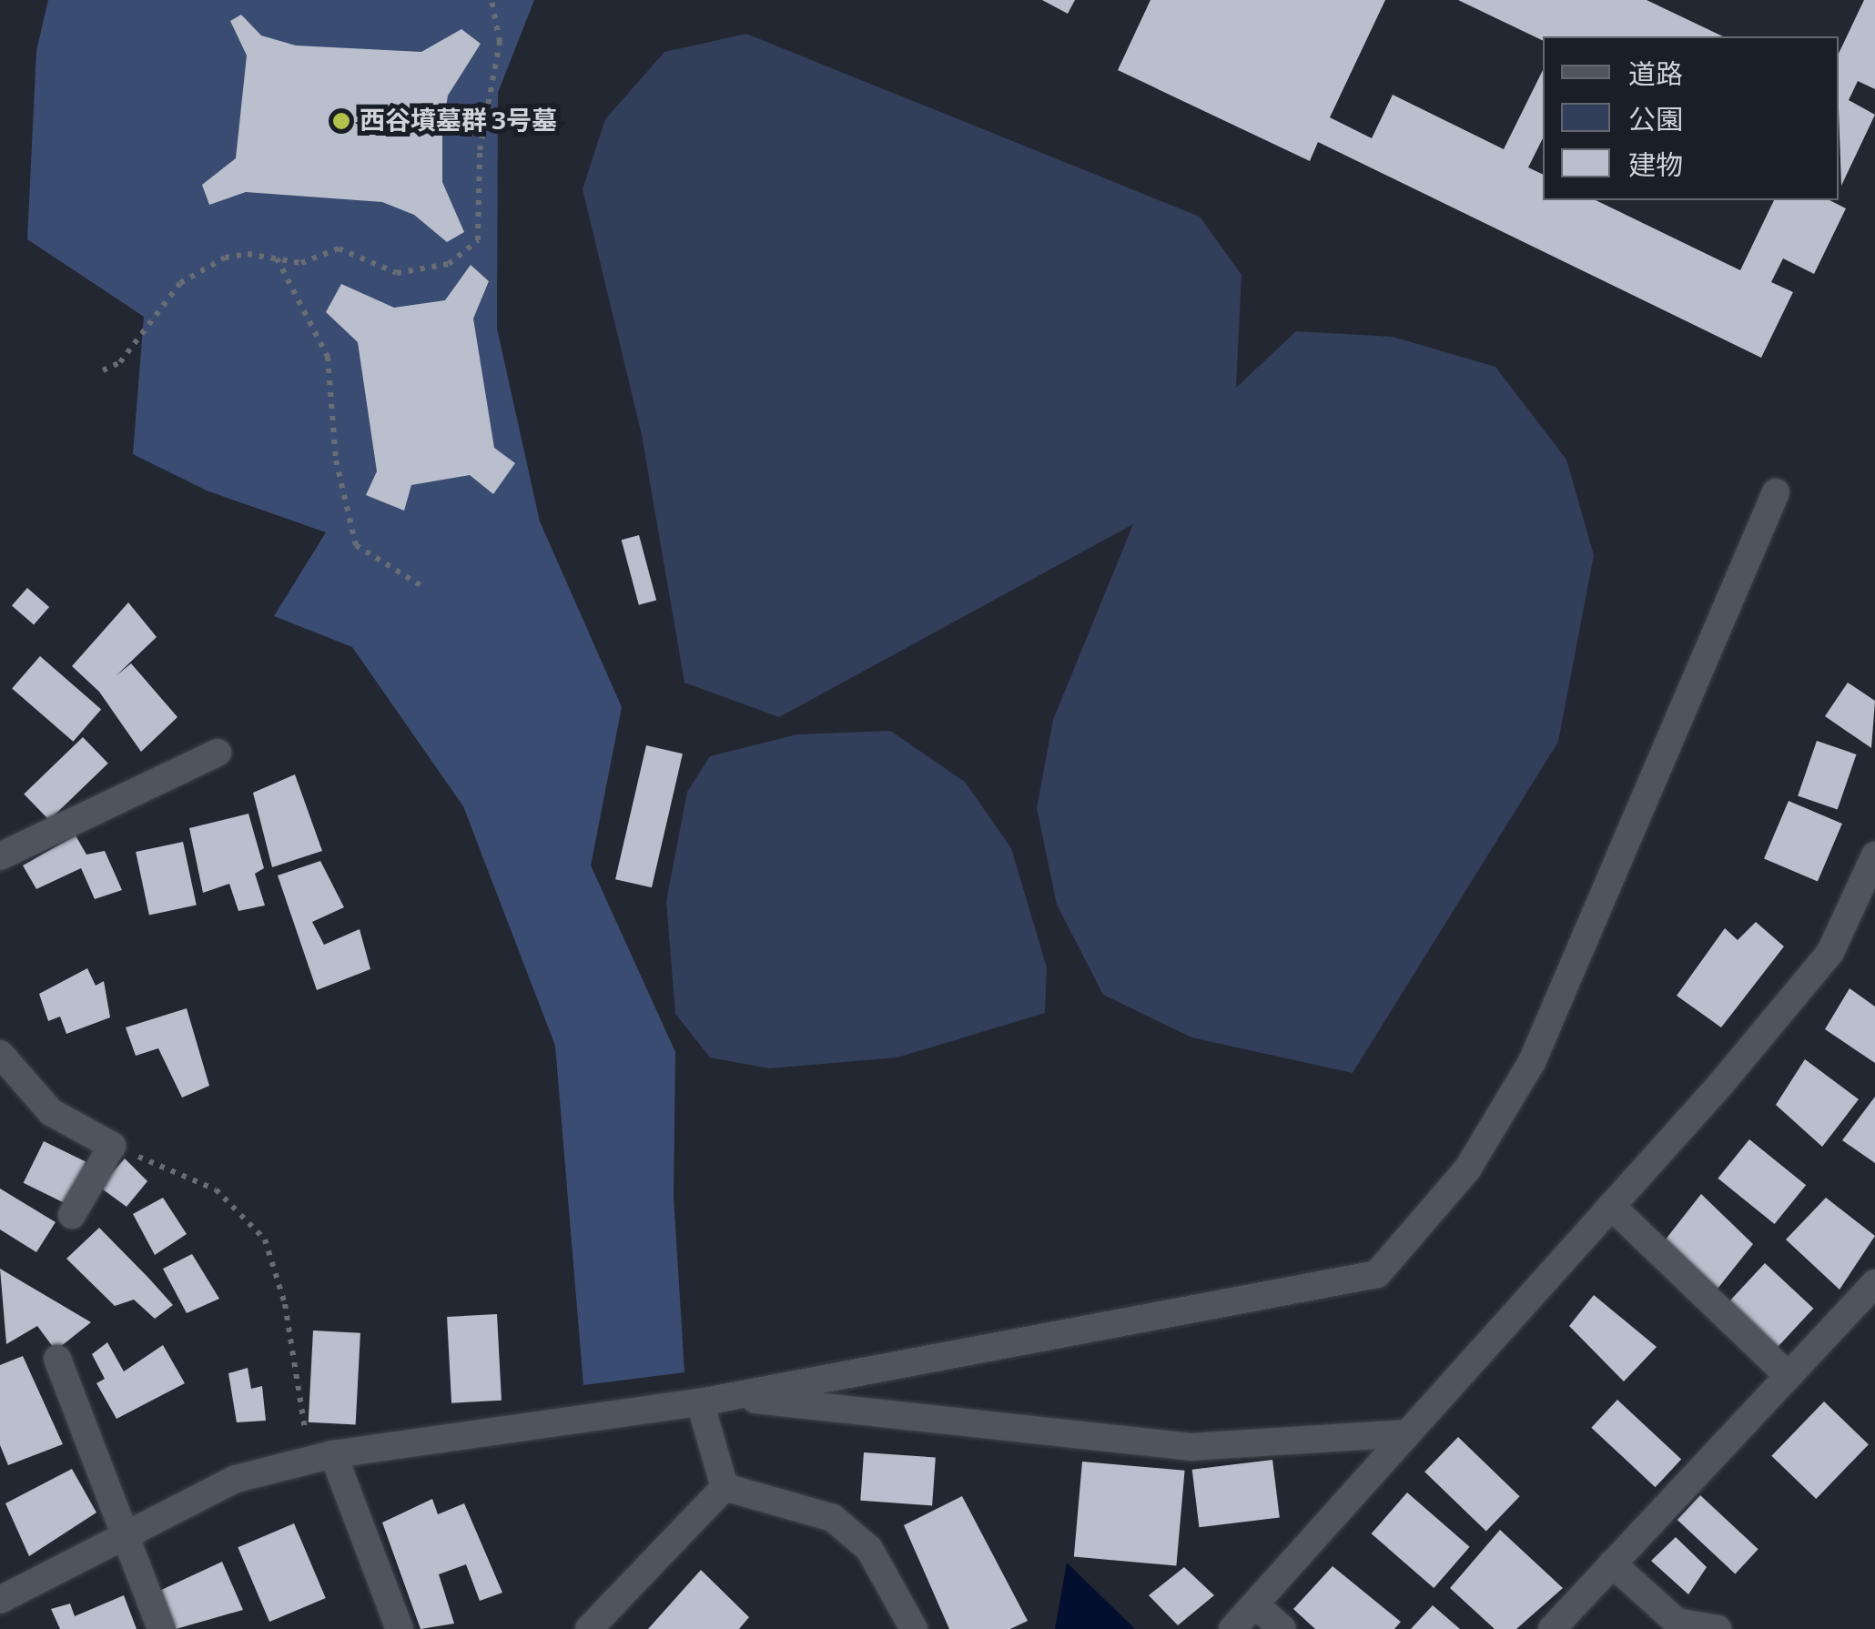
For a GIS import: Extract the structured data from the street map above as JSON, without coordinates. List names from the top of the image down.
{
  "places": ["西谷墳墓群 3号墓"],
  "legend": ["道路", "公園", "建物"]
}
